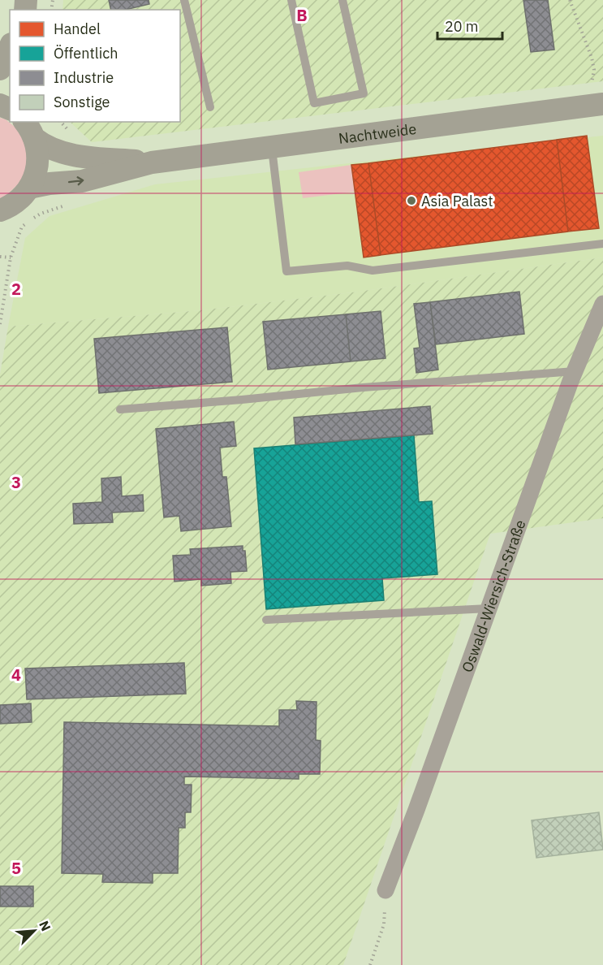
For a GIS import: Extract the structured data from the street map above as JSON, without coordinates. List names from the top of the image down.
{
  "streets": {
    "street": ["Nachtweide", "Oswald-Wiersich-Straße"]
  },
  "places": ["Asia Palast"],
  "legend": [
    "Handel",
    "Öffentlich",
    "Industrie",
    "Sonstige"
  ],
  "scale_bar": "20 m",
  "north": "top right",
  "grid": {
    "columns": ["B"],
    "rows": [
      "2",
      "3",
      "4",
      "5"
    ]
  }
}
